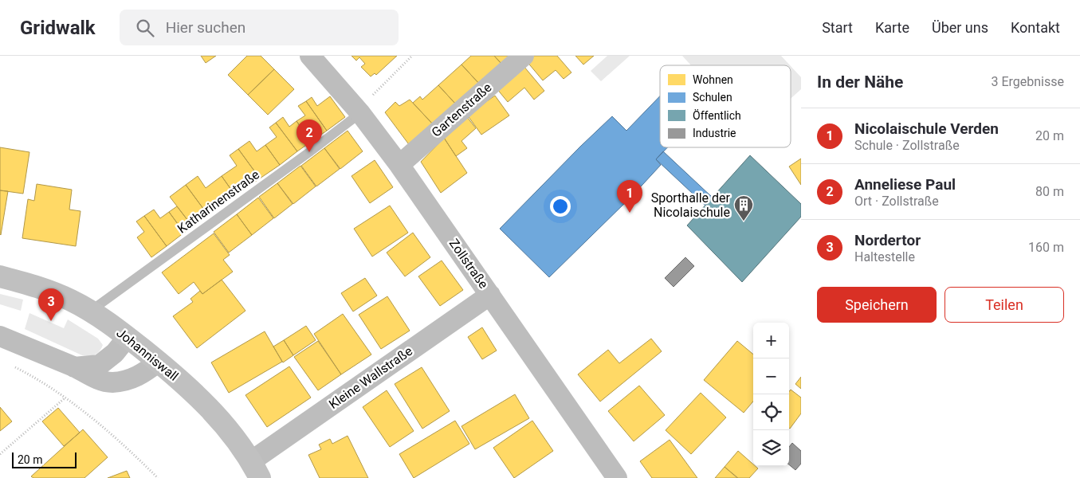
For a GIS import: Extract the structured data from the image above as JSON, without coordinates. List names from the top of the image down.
{
  "streets": {
    "main road": ["Johanniswall"],
    "street": ["Gartenstraße", "Zollstraße", "Kleine Wallstraße"],
    "lane": ["Katharinenstraße"]
  },
  "crossings": [
    ["Gartenstraße", "Zollstraße"],
    ["Katharinenstraße", "Zollstraße"],
    ["Katharinenstraße", "Johanniswall"],
    ["Zollstraße", "Kleine Wallstraße"],
    ["Johanniswall", "Kleine Wallstraße"]
  ],
  "places": {
    "building": ["Sporthalle der Nicolaischule"]
  },
  "legend": [
    "Wohnen",
    "Schulen",
    "Öffentlich",
    "Industrie"
  ],
  "scale_bar": "20 m",
  "page": {
    "header": "Gridwalk",
    "search": "Hier suchen",
    "nav": [
      "Start",
      "Karte",
      "Über uns",
      "Kontakt"
    ],
    "heading": ["In der Nähe", "3 Ergebnisse"],
    "list": [
      {
        "mark": "1",
        "name": "Nicolaischule Verden",
        "note": "Schule · Zollstraße",
        "value": "20 m"
      },
      {
        "mark": "2",
        "name": "Anneliese Paul",
        "note": "Ort · Zollstraße",
        "value": "80 m"
      },
      {
        "mark": "3",
        "name": "Nordertor",
        "note": "Haltestelle",
        "value": "160 m"
      }
    ],
    "pins": ["2", "1", "3"],
    "buttons": ["Speichern", "Teilen"],
    "map_buttons": ["+", "−"],
    "scale": "20 m"
  }
}
